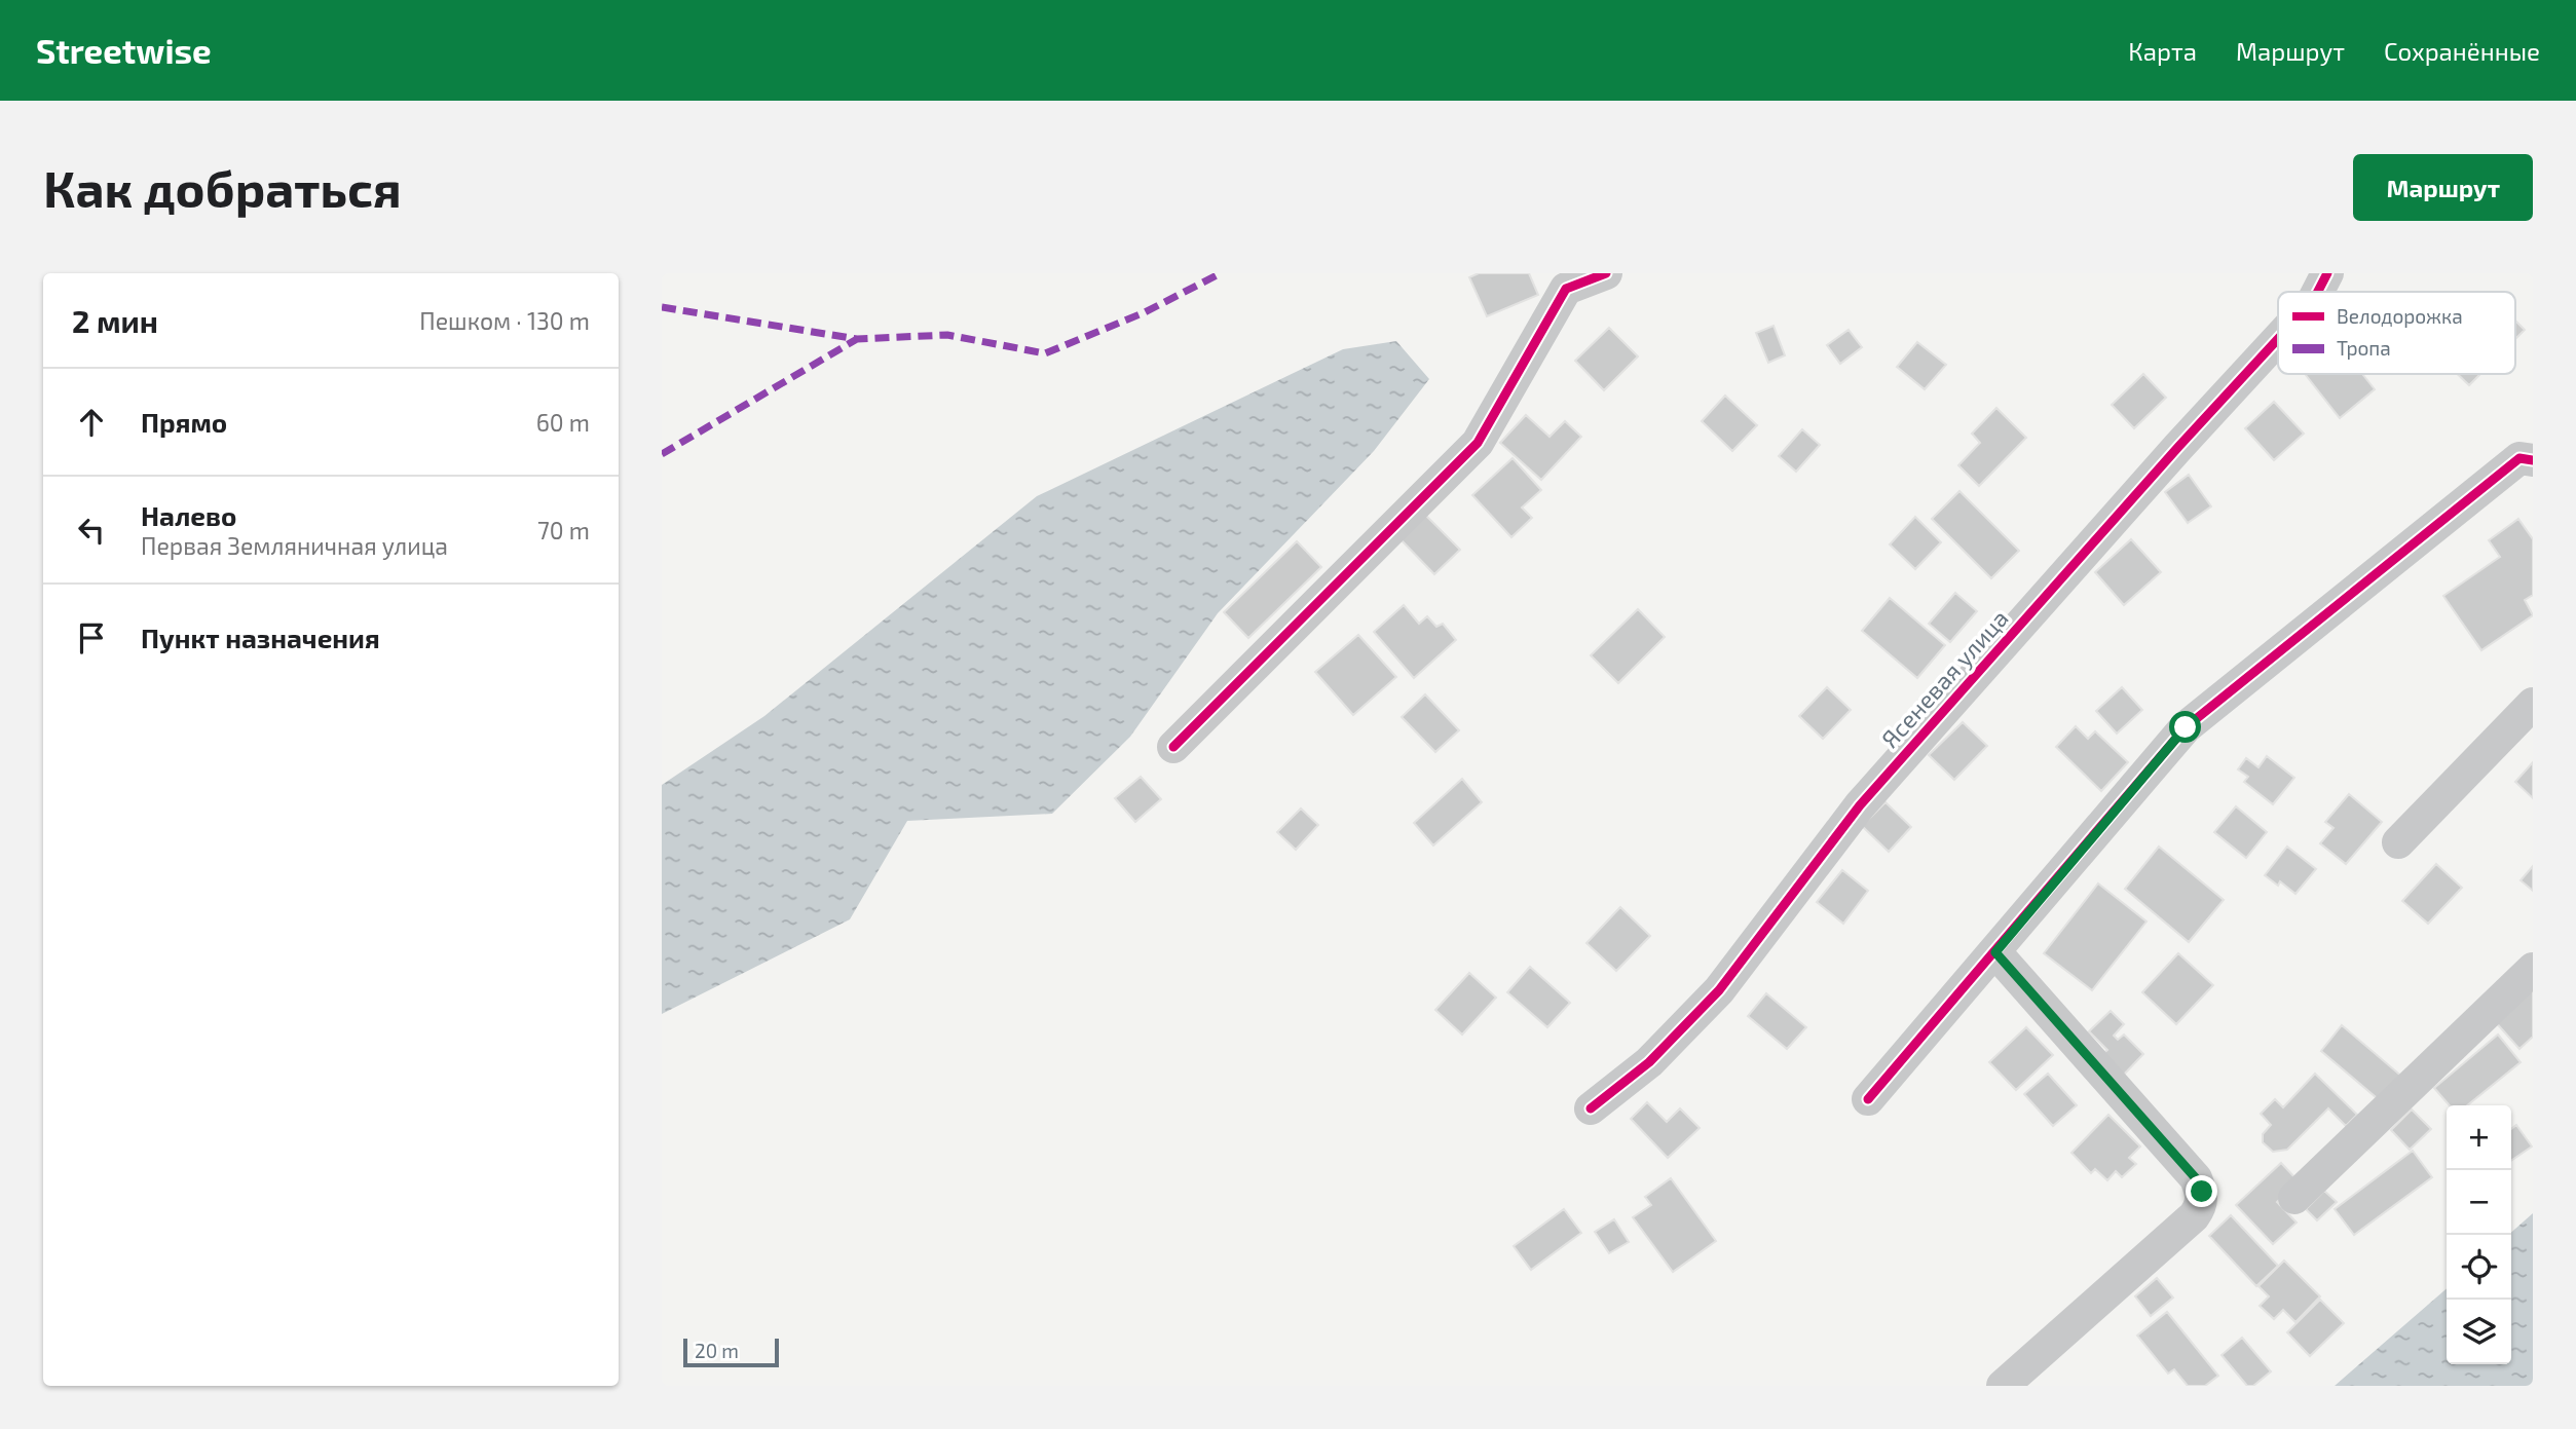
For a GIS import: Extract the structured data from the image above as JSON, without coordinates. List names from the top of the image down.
{
  "streets": {
    "street": ["Ясеневая улица"]
  },
  "legend": ["Велодорожка", "Тропа"],
  "scale_bar": "20 m",
  "page": {
    "header": "Streetwise",
    "nav": ["Карта", "Маршрут", "Сохранённые"],
    "buttons": "Маршрут",
    "title": "Как добраться",
    "heading": ["2 мин", "Пешком · 130 m"],
    "list": [
      ["Прямо", "60 m"],
      ["Налево", "Первая Земляничная улица", "70 m"],
      "Пункт назначения"
    ],
    "map_buttons": ["+", "−"],
    "scale": "20 m"
  }
}
